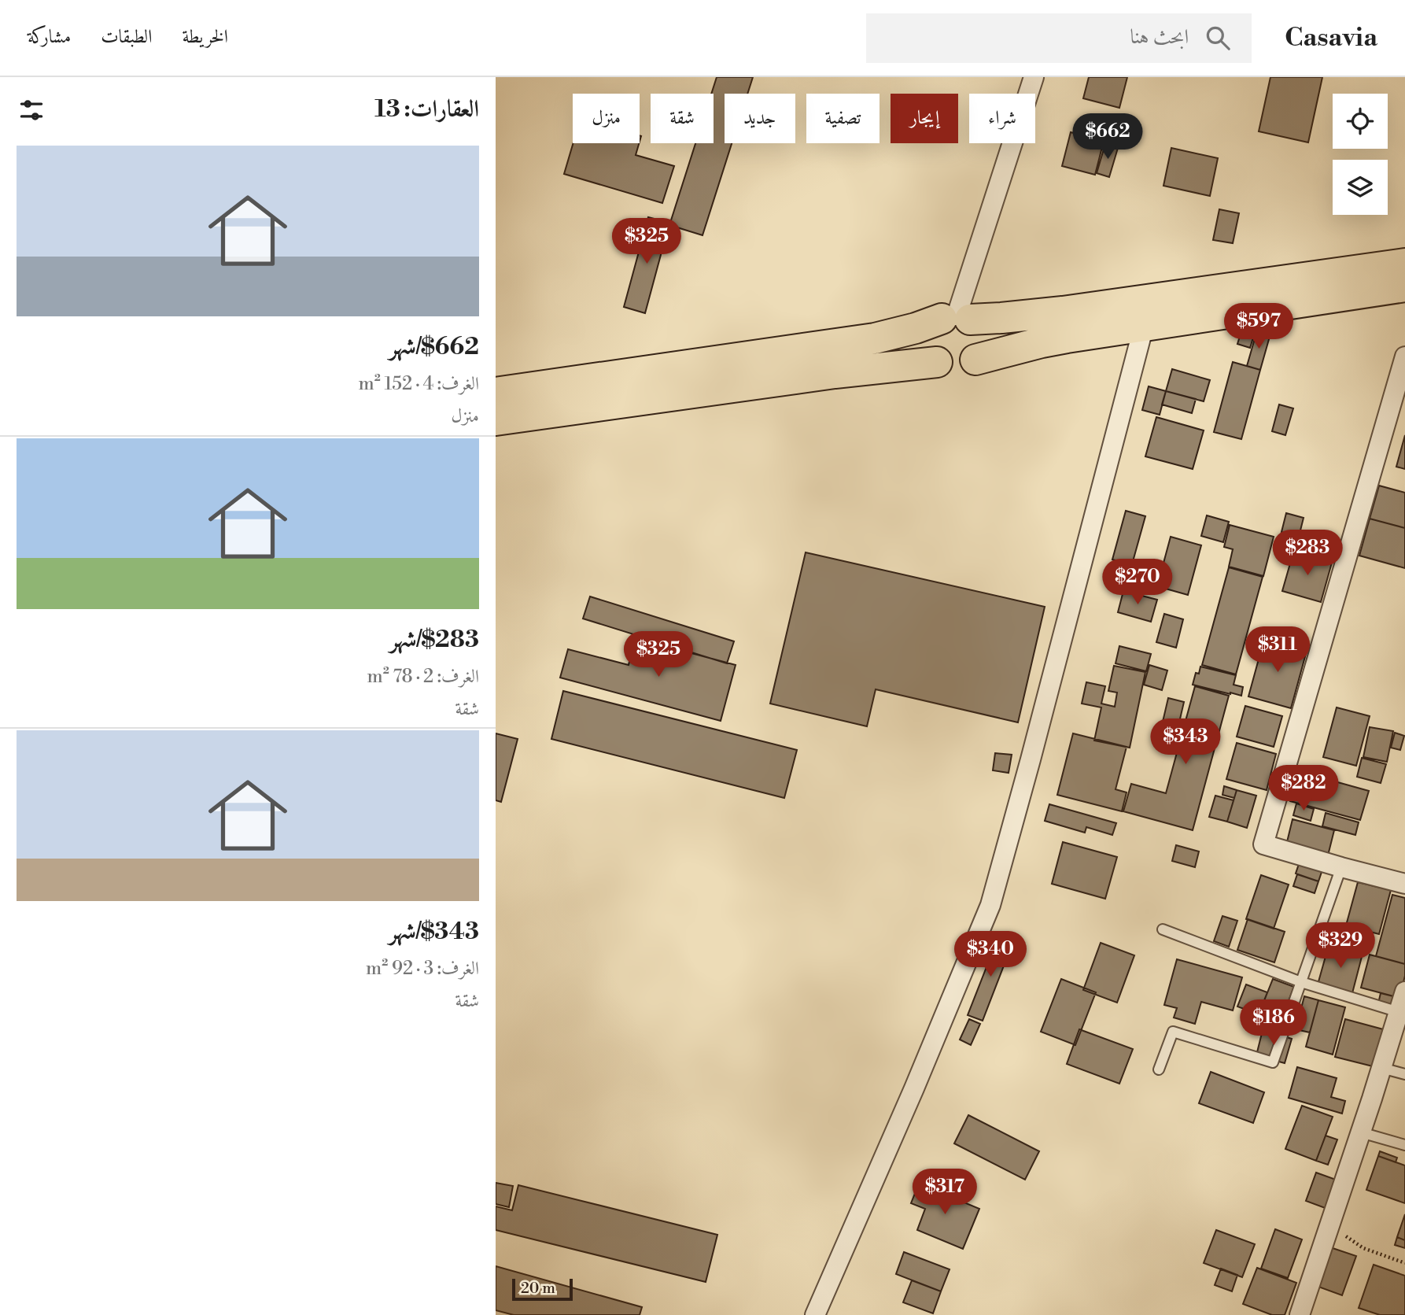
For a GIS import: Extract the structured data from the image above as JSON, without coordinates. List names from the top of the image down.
{
  "scale_bar": "20 m",
  "page": {
    "header": "Casavia",
    "search": "ابحث هنا",
    "nav": ["الخريطة", "الطبقات", "مشاركة"],
    "heading": "العقارات: 13",
    "chip": [
      "شراء",
      "إيجار",
      "تصفية",
      "جديد",
      "شقة",
      "منزل"
    ],
    "price": [
      "$662",
      "$325",
      "$597",
      "$283",
      "$270",
      "$311",
      "$325",
      "$343",
      "$282",
      "$329",
      "$340",
      "$186",
      "$317"
    ],
    "list": [
      {
        "name": "$662/شهر",
        "note": "الغرف: 4 · 152 m² · منزل"
      },
      {
        "name": "$283/شهر",
        "note": "الغرف: 2 · 78 m² · شقة"
      },
      {
        "name": "$343/شهر",
        "note": "الغرف: 3 · 92 m² · شقة"
      }
    ],
    "scale": "20 m"
  }
}
